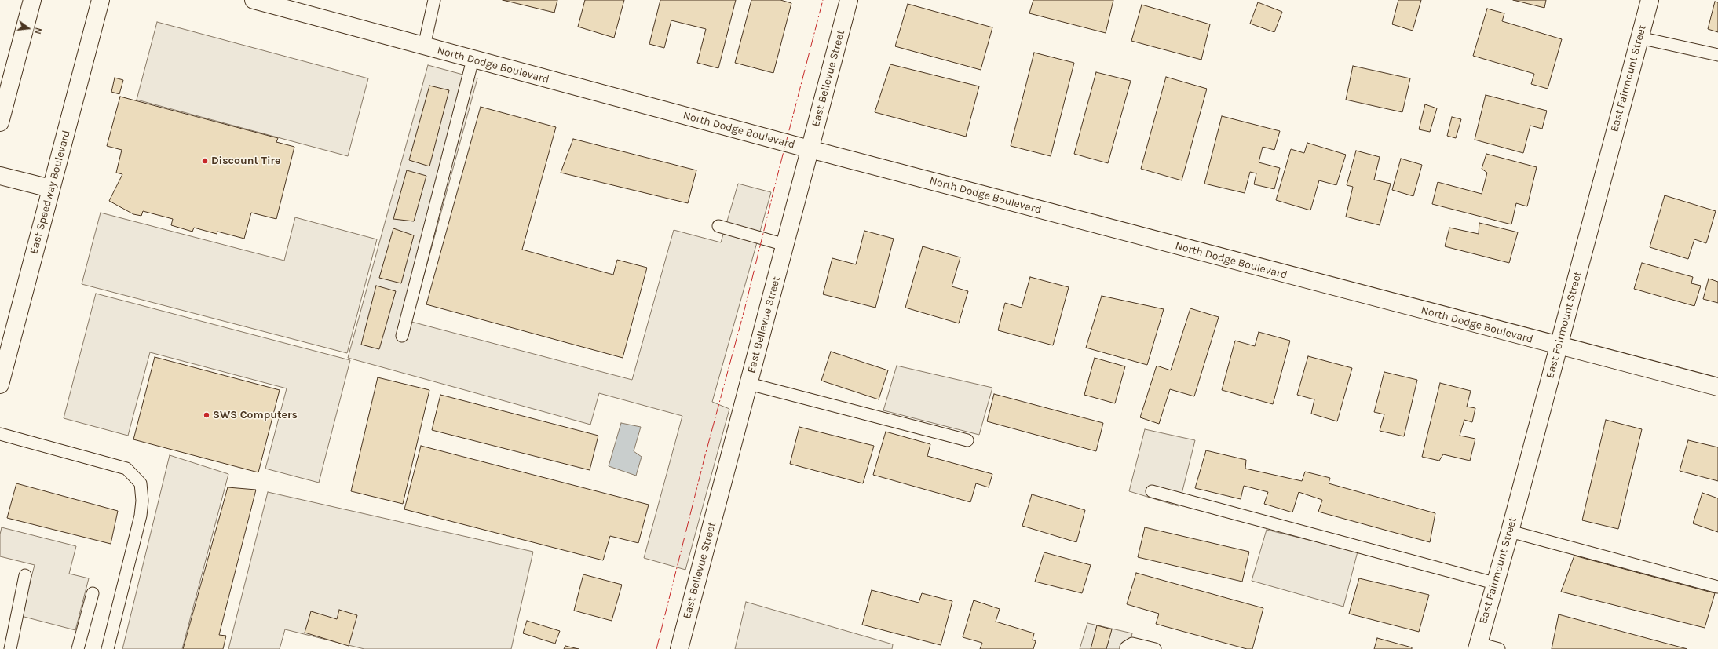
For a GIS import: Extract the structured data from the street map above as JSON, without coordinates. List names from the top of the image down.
{
  "streets": {
    "street": [
      "North Dodge Boulevard",
      "East Bellevue Street",
      "East Fairmount Street",
      "East Speedway Boulevard"
    ]
  },
  "crossings": [
    ["North Dodge Boulevard", "East Bellevue Street"],
    ["North Dodge Boulevard", "East Fairmount Street"]
  ],
  "places": ["Discount Tire", "SWS Computers"],
  "north": "right"
}
